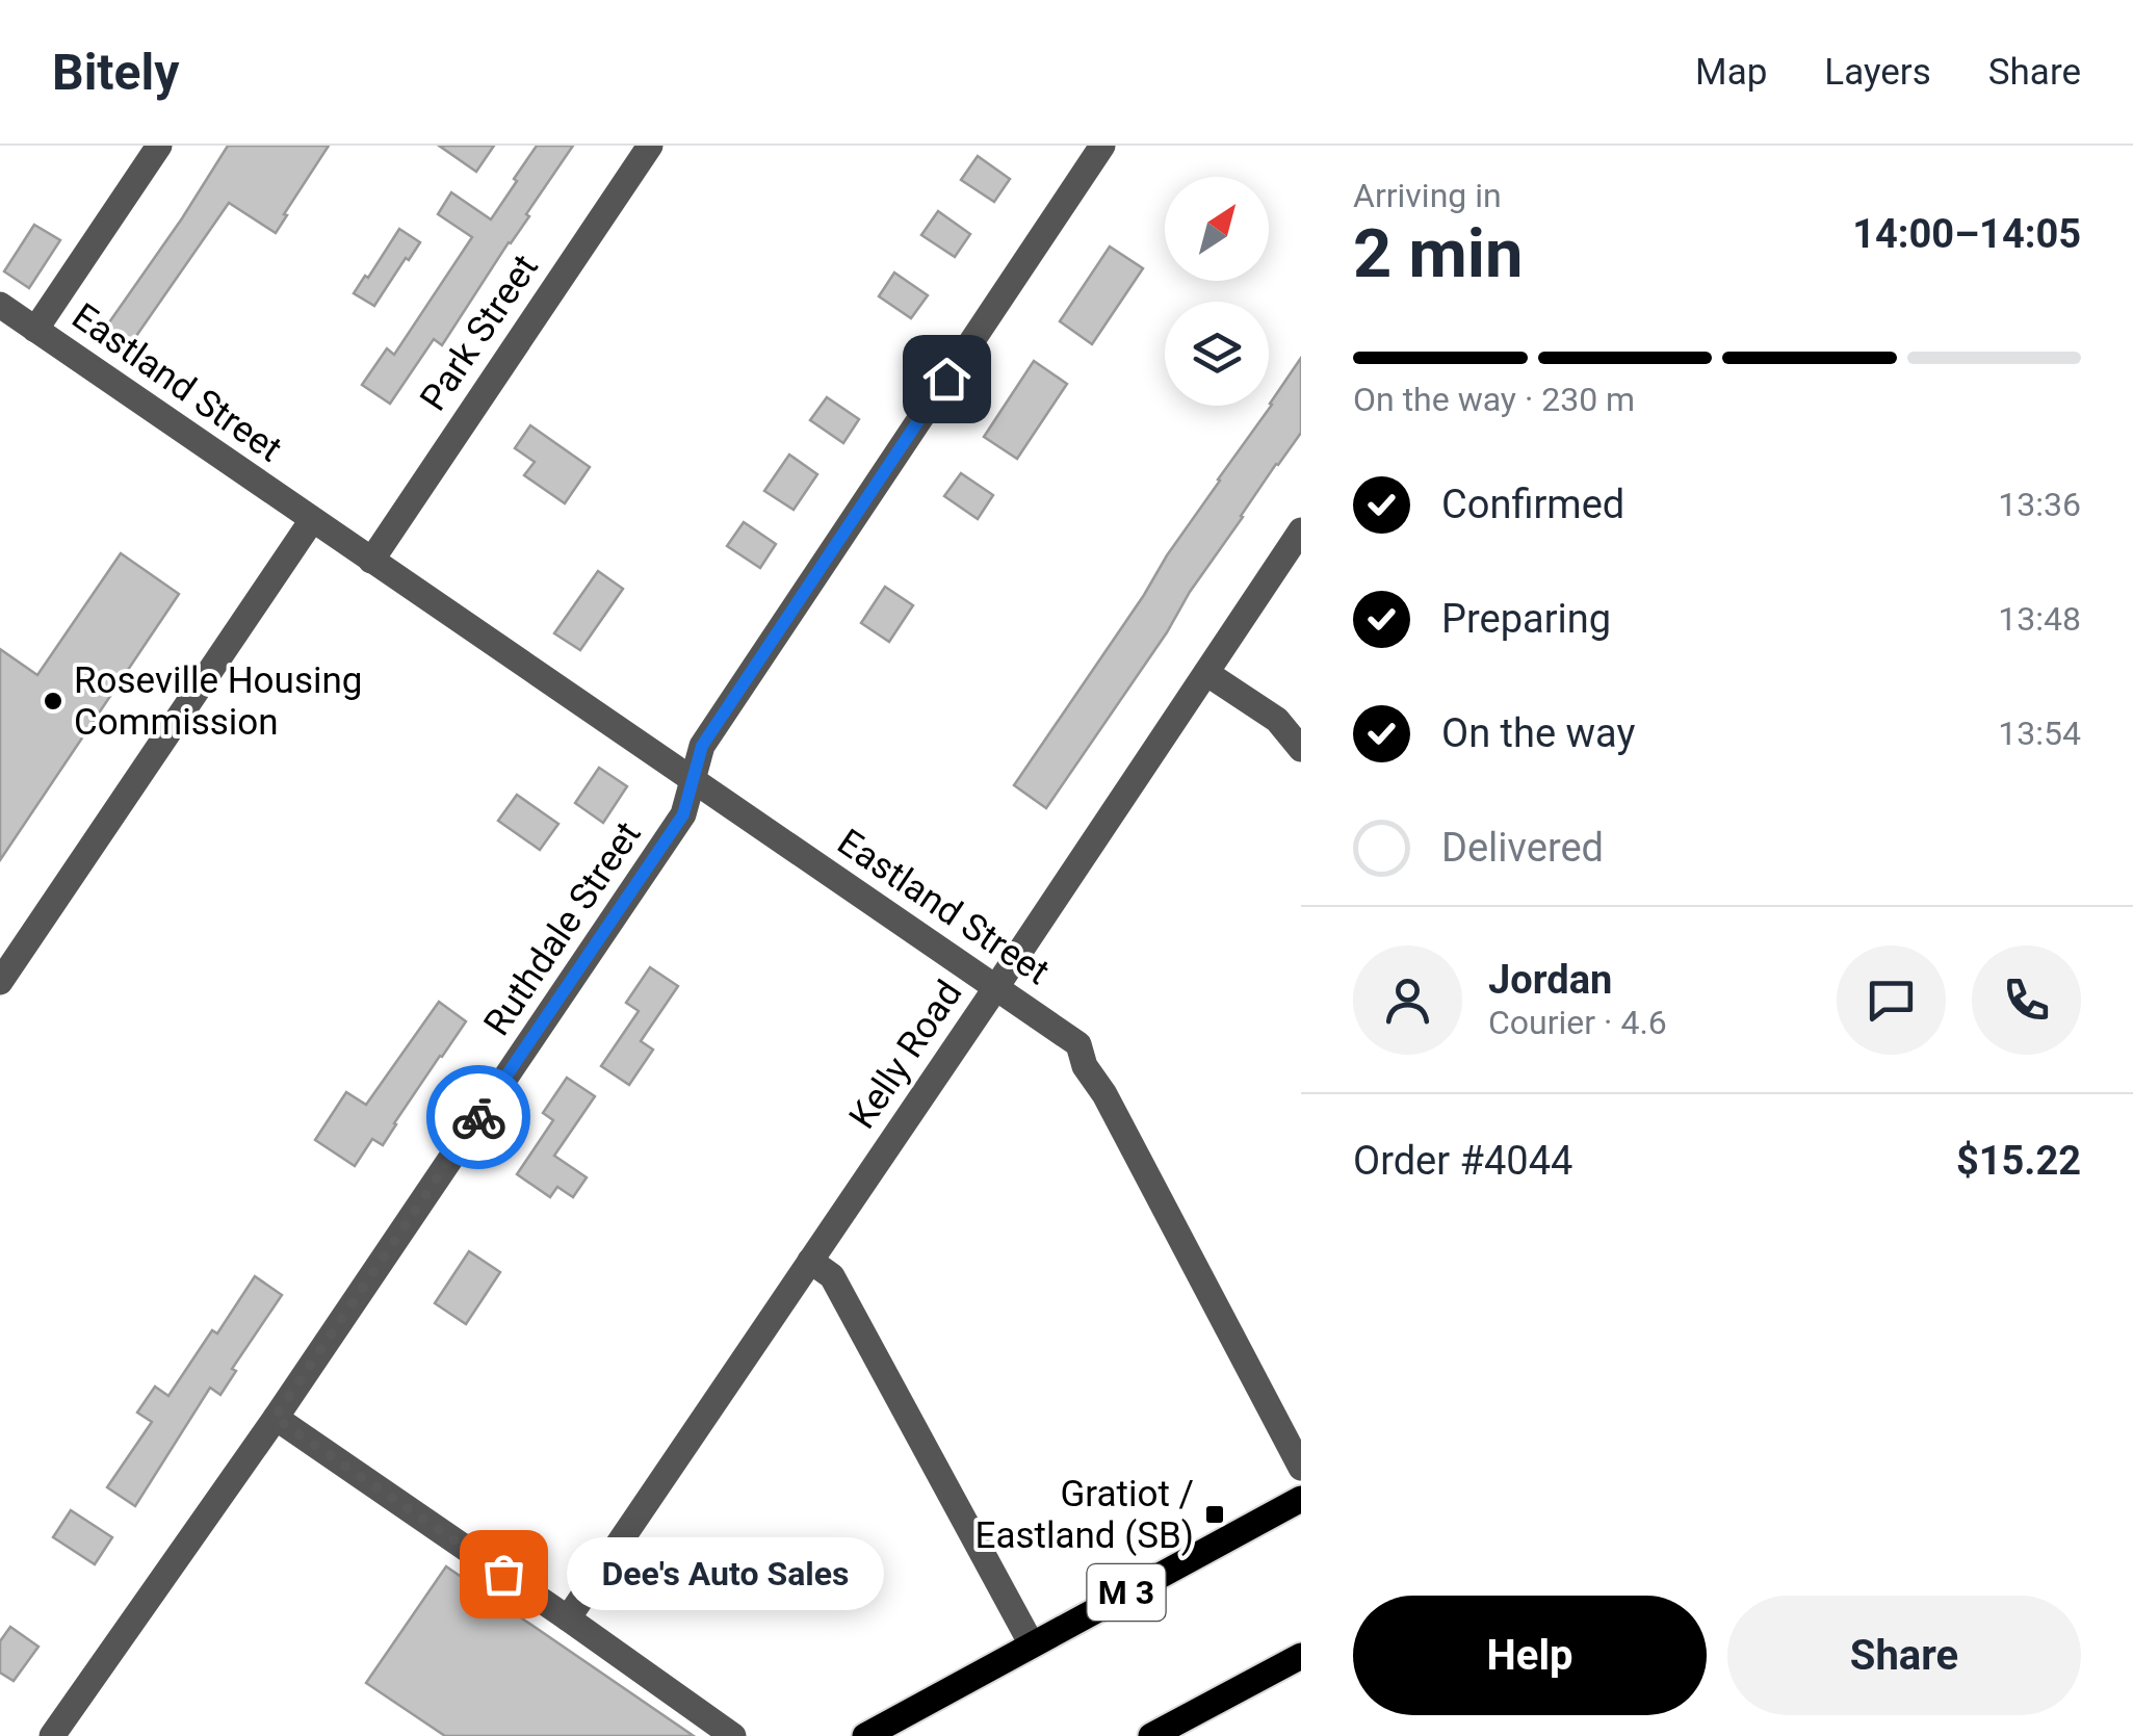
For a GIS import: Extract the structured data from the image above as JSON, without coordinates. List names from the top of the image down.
{
  "streets": {
    "main road": ["M 3"],
    "street": [
      "Park Street",
      "Eastland Street",
      "Ruthdale Street",
      "Kelly Road"
    ]
  },
  "crossings": [
    ["Park Street", "Eastland Street"],
    ["Eastland Street", "Ruthdale Street"],
    ["Eastland Street", "Kelly Road"]
  ],
  "places": {
    "other": ["Roseville Housing Commission", "Dee's Auto Sales"],
    "transit": ["Gratiot / Eastland (SB)"]
  },
  "north": "top right",
  "page": {
    "header": "Bitely",
    "nav": ["Map", "Layers", "Share"],
    "heading": ["2 min", "Arriving in", "14:00–14:05"],
    "panel": [
      "Jordan",
      "Courier · 4.6",
      "Order #4044",
      "$15.22"
    ],
    "bar": "On the way · 230 m",
    "list": [
      ["Confirmed", "13:36"],
      ["Preparing", "13:48"],
      ["On the way", "13:54"],
      "Delivered"
    ],
    "bubble": "Dee's Auto Sales",
    "buttons": ["Help", "Share"]
  }
}
